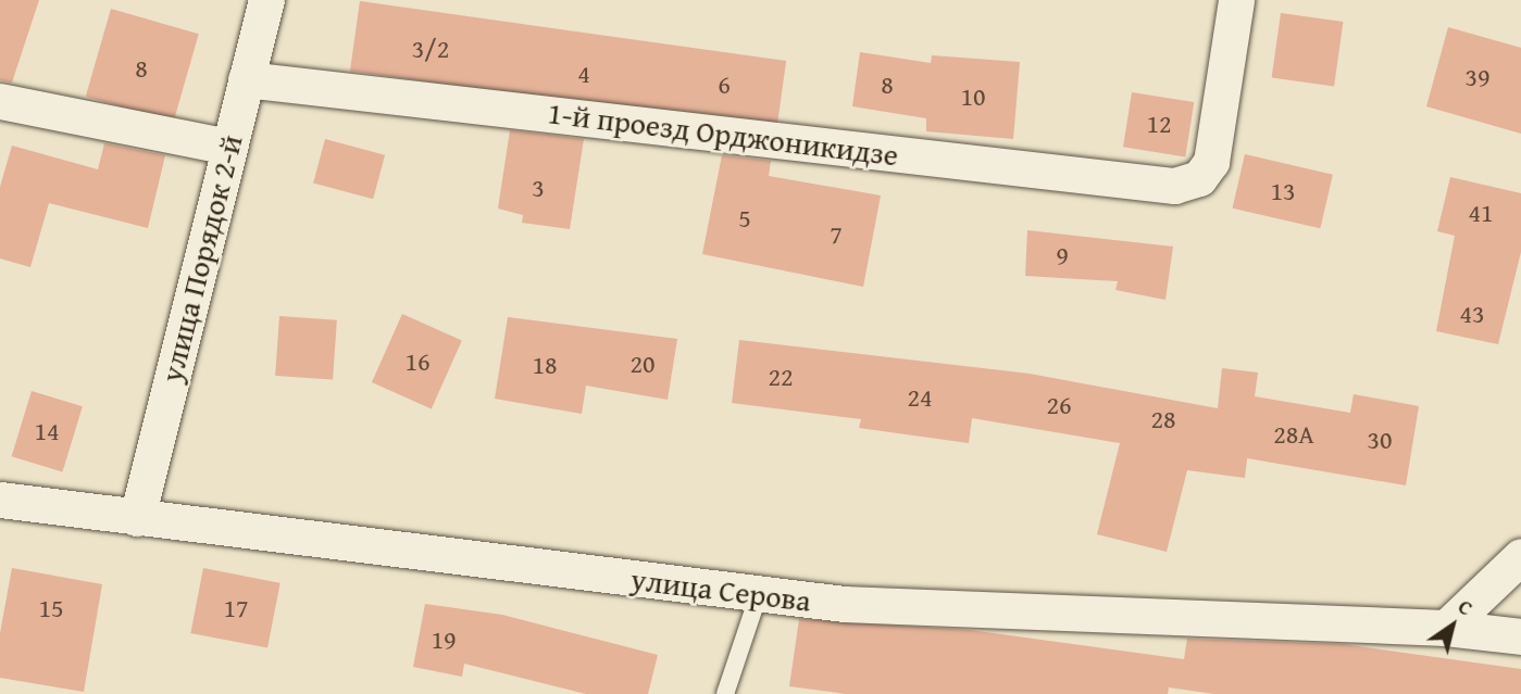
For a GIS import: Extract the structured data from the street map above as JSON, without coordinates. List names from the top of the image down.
{
  "streets": {
    "street": ["1-й проезд Орджоникидзе", "улица Порядок 2-й", "улица Серова"]
  },
  "crossings": [
    ["1-й проезд Орджоникидзе", "улица Порядок 2-й"],
    ["улица Порядок 2-й", "улица Серова"]
  ],
  "house_numbers": [
    "3/2",
    "8",
    "4",
    "39",
    "6",
    "8",
    "10",
    "12",
    "3",
    "13",
    "41",
    "5",
    "7",
    "9",
    "43",
    "16",
    "20",
    "18",
    "22",
    "24",
    "26",
    "28",
    "14",
    "28А",
    "30",
    "15",
    "17",
    "19"
  ],
  "north": "top right"
}
